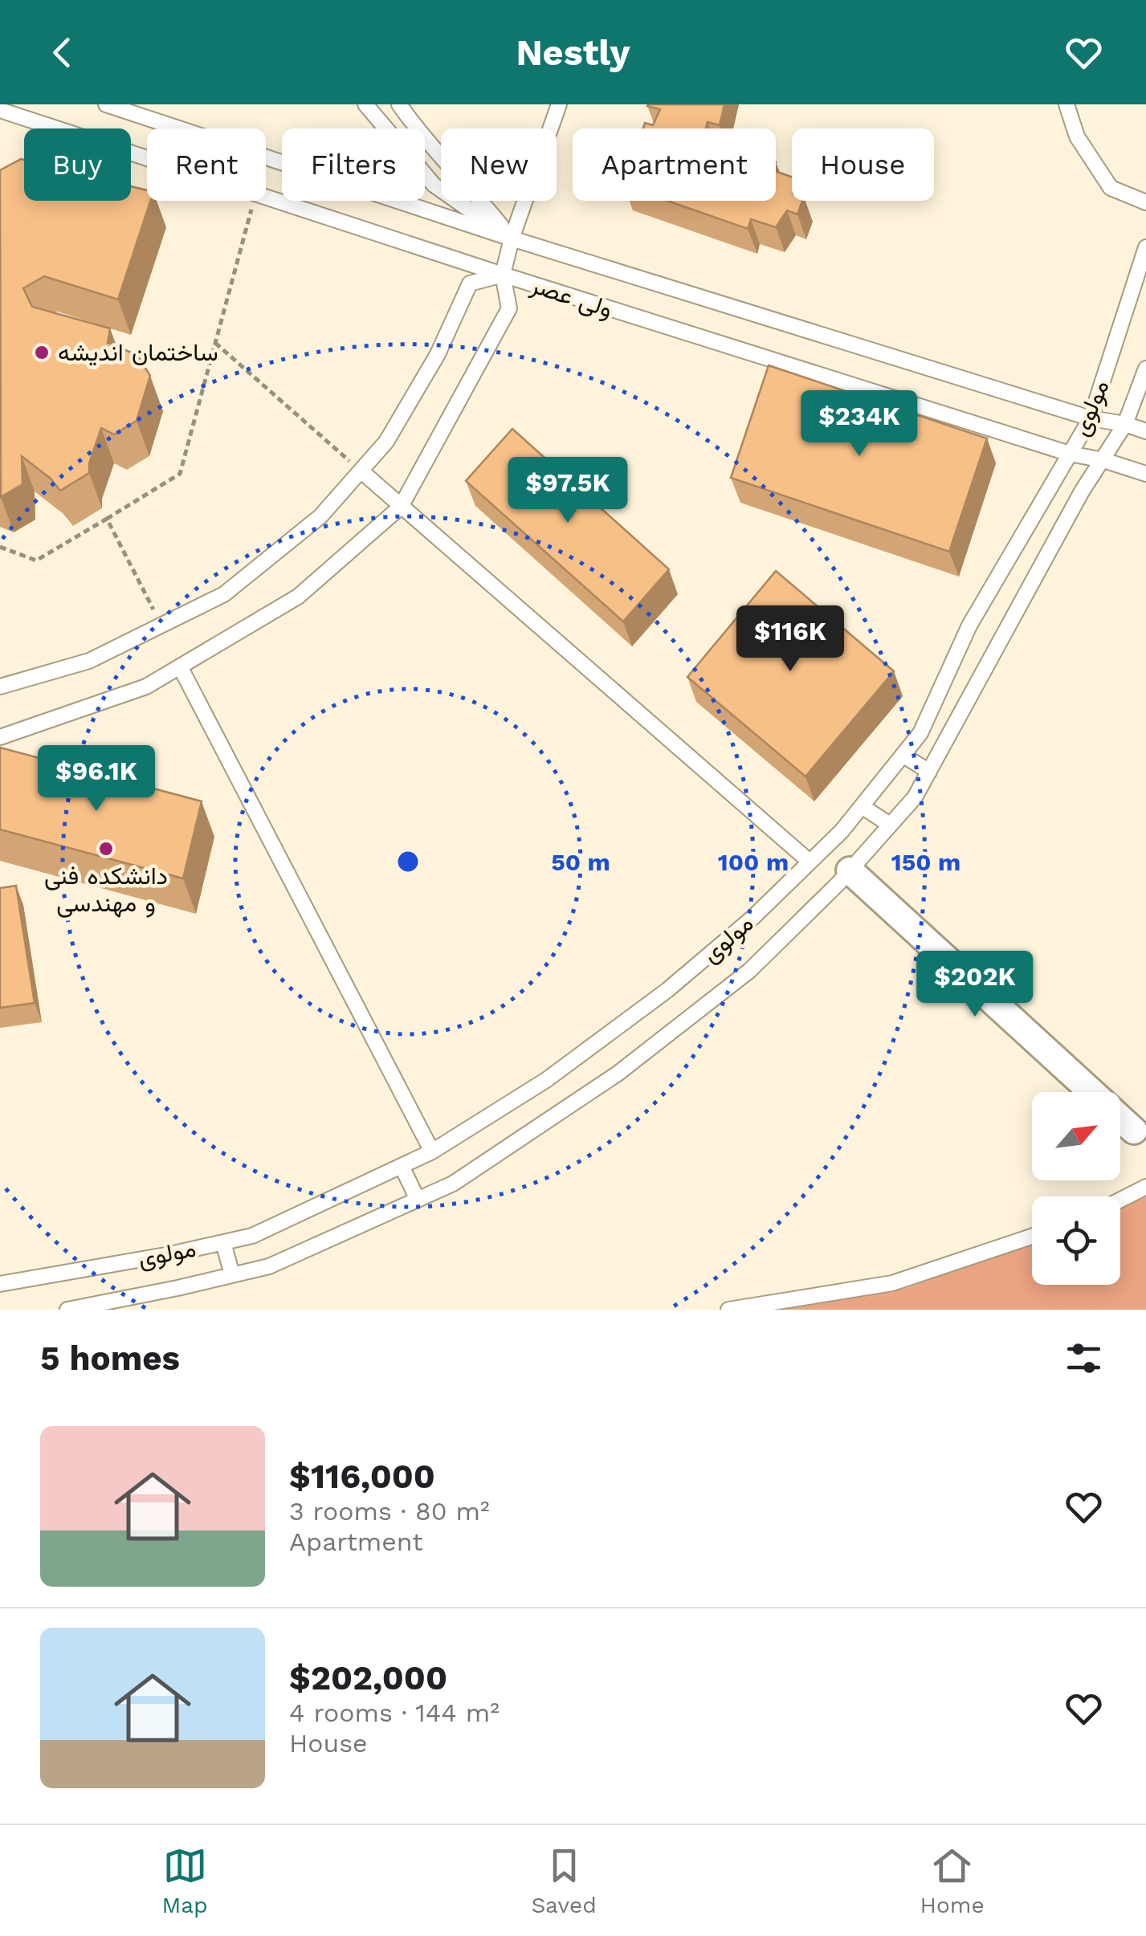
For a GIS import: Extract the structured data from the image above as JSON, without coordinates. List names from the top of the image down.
{
  "streets": {
    "lane": ["ولی عصر", "مولوی"]
  },
  "crossings": [
    ["ولی عصر", "مولوی"]
  ],
  "places": ["ساختمان اندیشه", "دانشکده فنی و مهندسی"],
  "north": "top right",
  "page": {
    "header": "Nestly",
    "chip": [
      "Buy",
      "Rent",
      "Filters",
      "New",
      "Apartment",
      "House"
    ],
    "price": [
      "$234K",
      "$97.5K",
      "$116K",
      "$96.1K",
      "$202K"
    ],
    "heading": "5 homes",
    "list": [
      {
        "name": "$116,000",
        "note": "3 rooms · 80 m² · Apartment"
      },
      {
        "name": "$202,000",
        "note": "4 rooms · 144 m² · House"
      }
    ],
    "tabs": ["Map", "Saved", "Home"]
  },
  "rings": ["50 m", "100 m", "150 m"]
}
